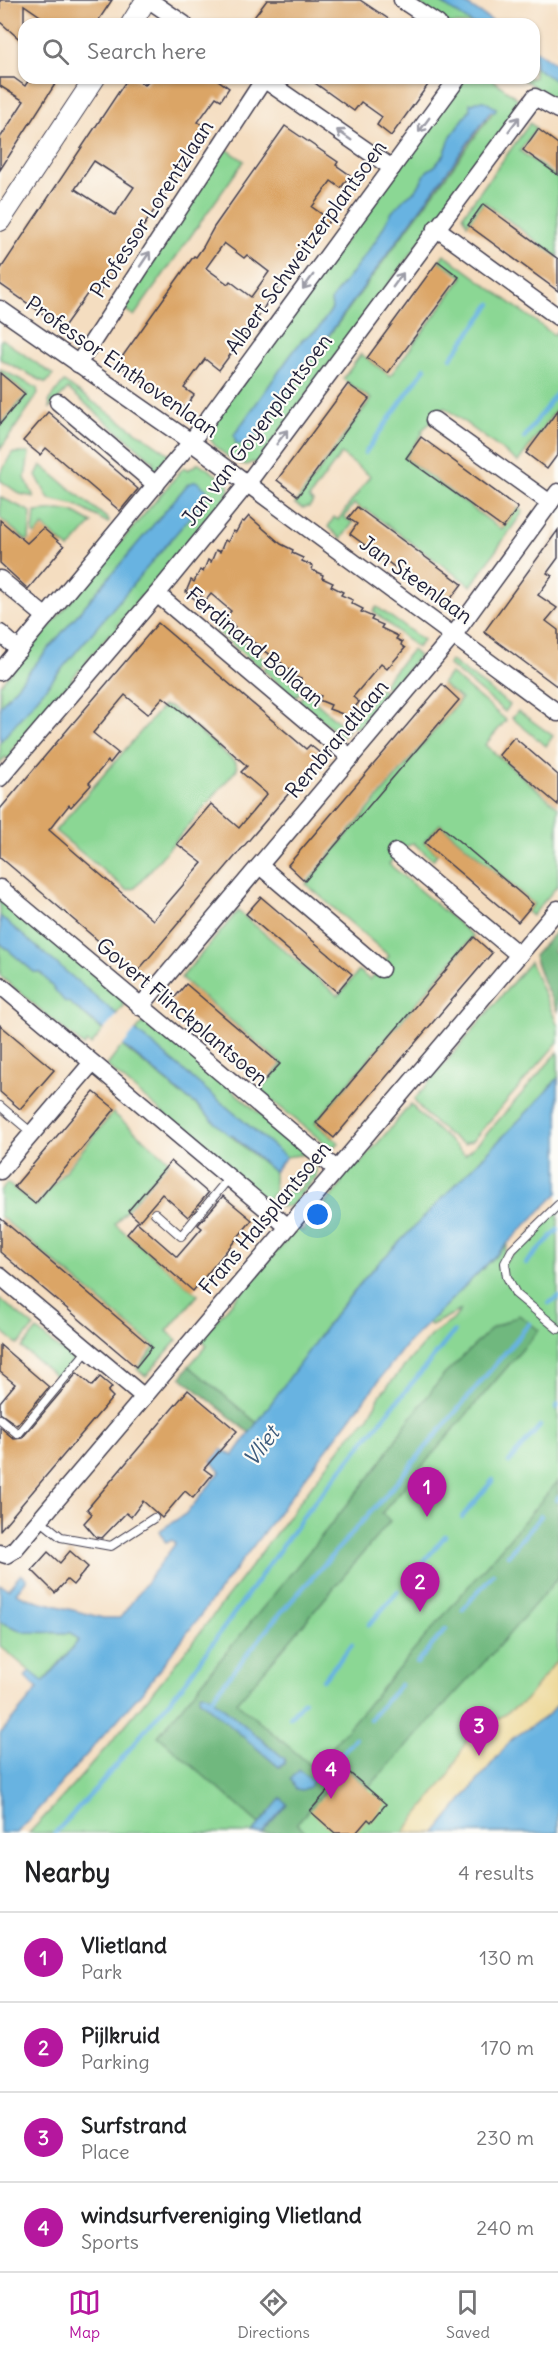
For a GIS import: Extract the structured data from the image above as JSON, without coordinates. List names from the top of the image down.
{
  "streets": {
    "street": [
      "Professor Lorentzlaan",
      "Albert Schweitzerplantsoen",
      "Professor Einthovenlaan",
      "Jan van Goyenplantsoen",
      "Jan Steenlaan",
      "Ferdinand Bollaan",
      "Rembrandtlaan",
      "Govert Flinckplantsoen",
      "Frans Halsplantsoen"
    ]
  },
  "crossings": [
    ["Professor Lorentzlaan", "Professor Einthovenlaan"],
    ["Albert Schweitzerplantsoen", "Professor Einthovenlaan"],
    ["Professor Einthovenlaan", "Jan van Goyenplantsoen"],
    ["Professor Einthovenlaan", "Jan Steenlaan"],
    ["Jan van Goyenplantsoen", "Jan Steenlaan"],
    ["Jan van Goyenplantsoen", "Ferdinand Bollaan"],
    ["Jan Steenlaan", "Rembrandtlaan"],
    ["Ferdinand Bollaan", "Rembrandtlaan"],
    ["Rembrandtlaan", "Govert Flinckplantsoen"],
    ["Govert Flinckplantsoen", "Frans Halsplantsoen"]
  ],
  "one_way": ["Albert Schweitzerplantsoen", "Jan van Goyenplantsoen"],
  "water": ["Vliet"],
  "page": {
    "search": "Search here",
    "pins": [
      "1",
      "2",
      "3",
      "4"
    ],
    "heading": ["Nearby", "4 results"],
    "list": [
      {
        "mark": "1",
        "name": "Vlietland",
        "note": "Park",
        "value": "130 m"
      },
      {
        "mark": "2",
        "name": "Pijlkruid",
        "note": "Parking",
        "value": "170 m"
      },
      {
        "mark": "3",
        "name": "Surfstrand",
        "note": "Place",
        "value": "230 m"
      },
      {
        "mark": "4",
        "name": "windsurfvereniging Vlietland",
        "note": "Sports",
        "value": "240 m"
      }
    ],
    "nav": ["Map", "Directions", "Saved"]
  }
}
